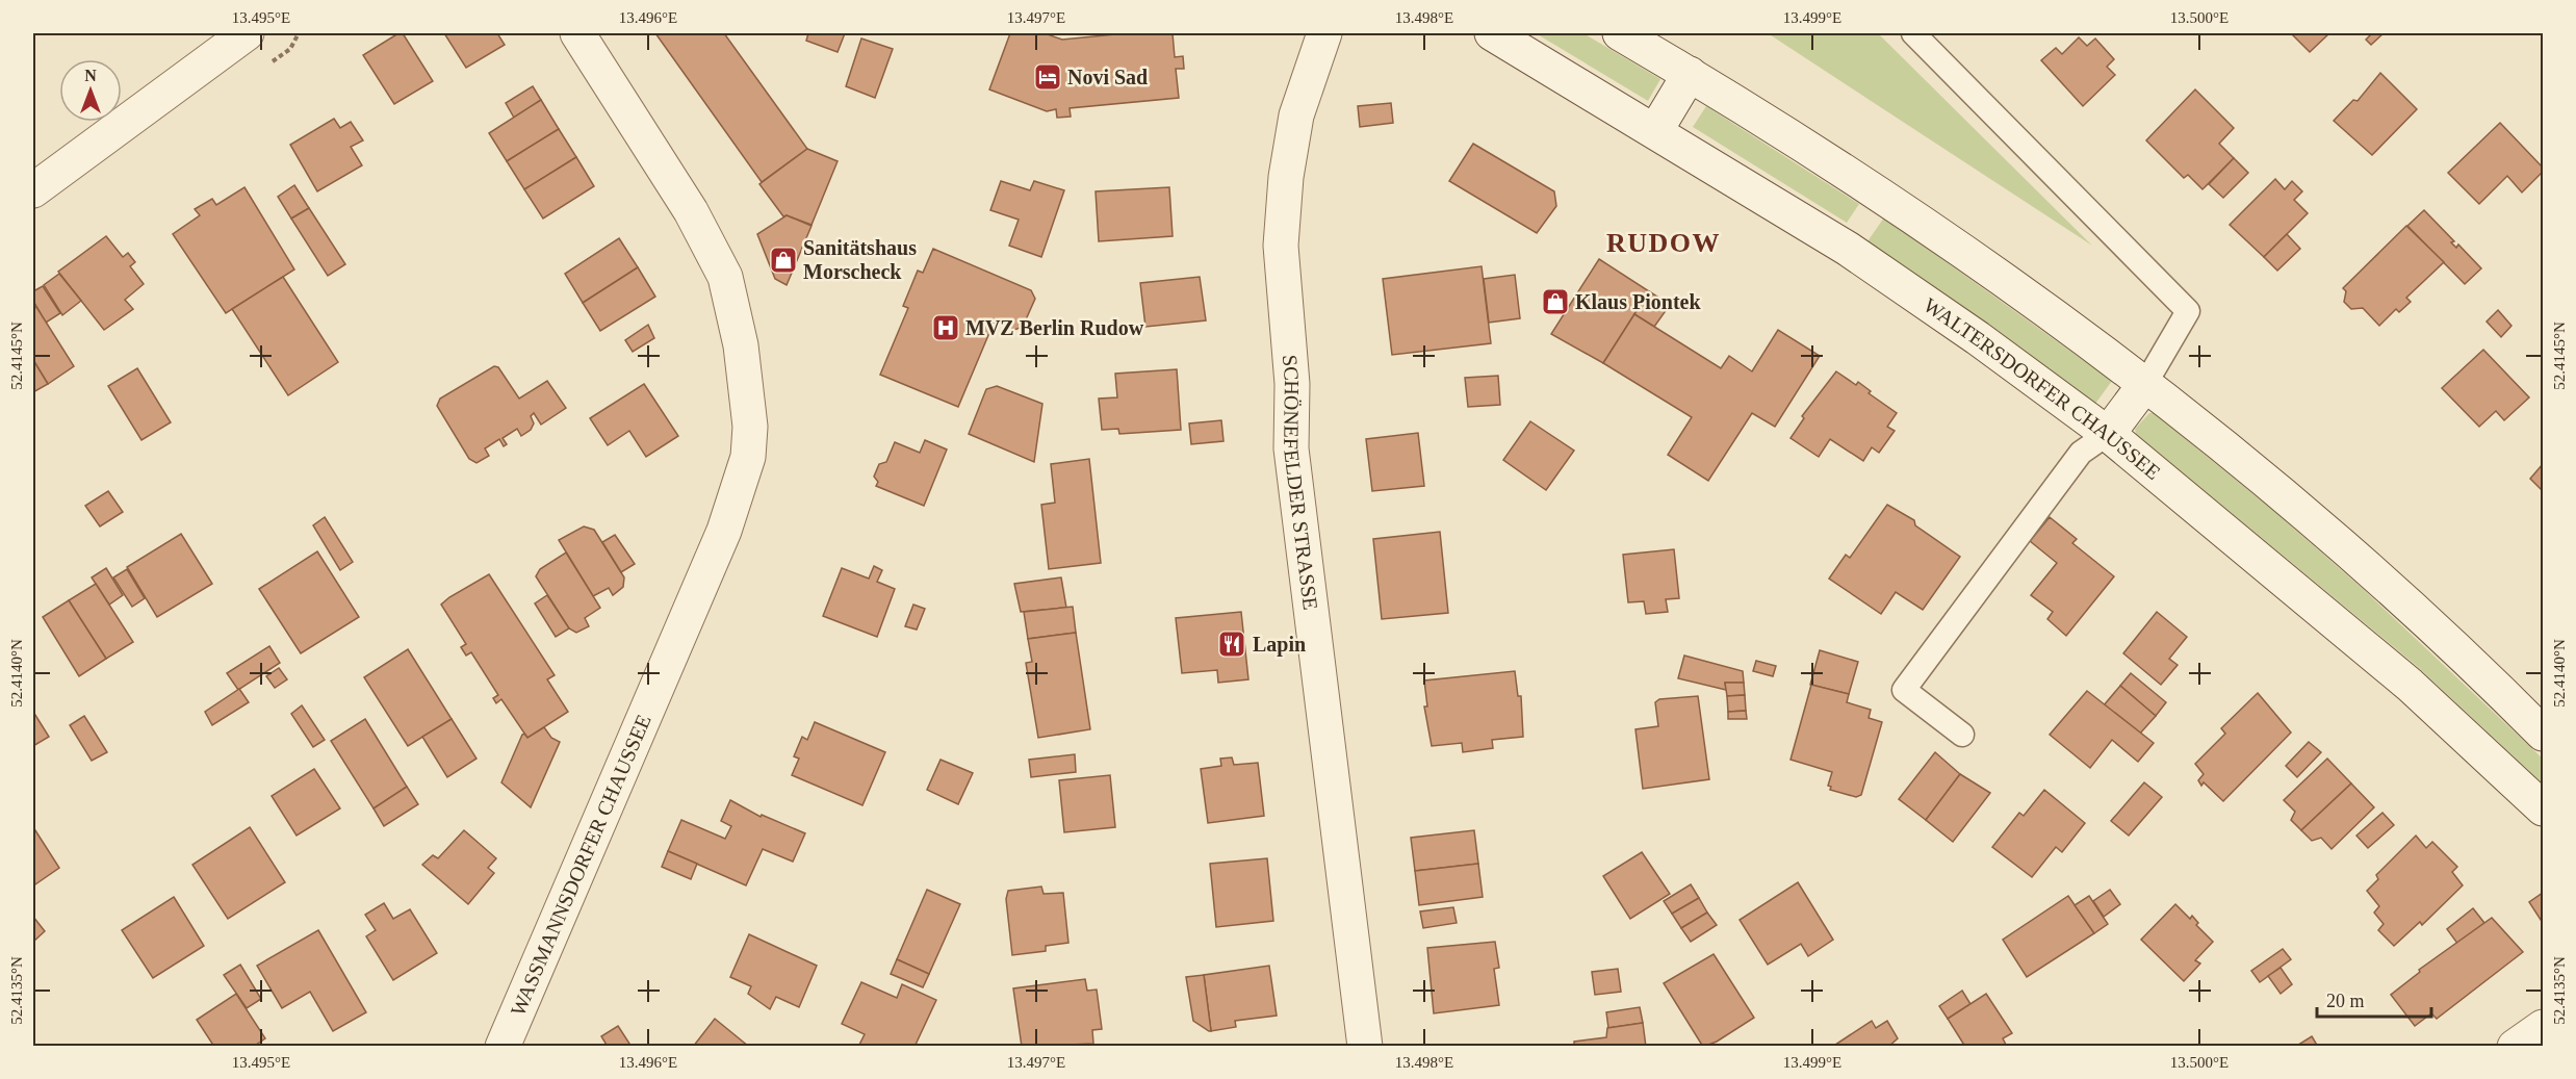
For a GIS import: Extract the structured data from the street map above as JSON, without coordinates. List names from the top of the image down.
{
  "streets": {
    "main road": ["WALTERSDORFER CHAUSSEE", "SCHÖNEFELDER STRASSE", "WASSMANNSDORFER CHAUSSEE"]
  },
  "districts": ["RUDOW"],
  "places": {
    "hotel": ["Novi Sad"],
    "shop": ["Sanitätshaus Morscheck", "Klaus Piontek"],
    "hospital": ["MVZ Berlin Rudow"],
    "restaurant": ["Lapin"]
  },
  "scale_bar": "20 m",
  "north": "top",
  "coordinates": [
    "13.495°E",
    "13.496°E",
    "13.497°E",
    "13.498°E",
    "13.499°E",
    "13.500°E",
    "52.4145°N",
    "52.4140°N",
    "52.4135°N"
  ]
}
